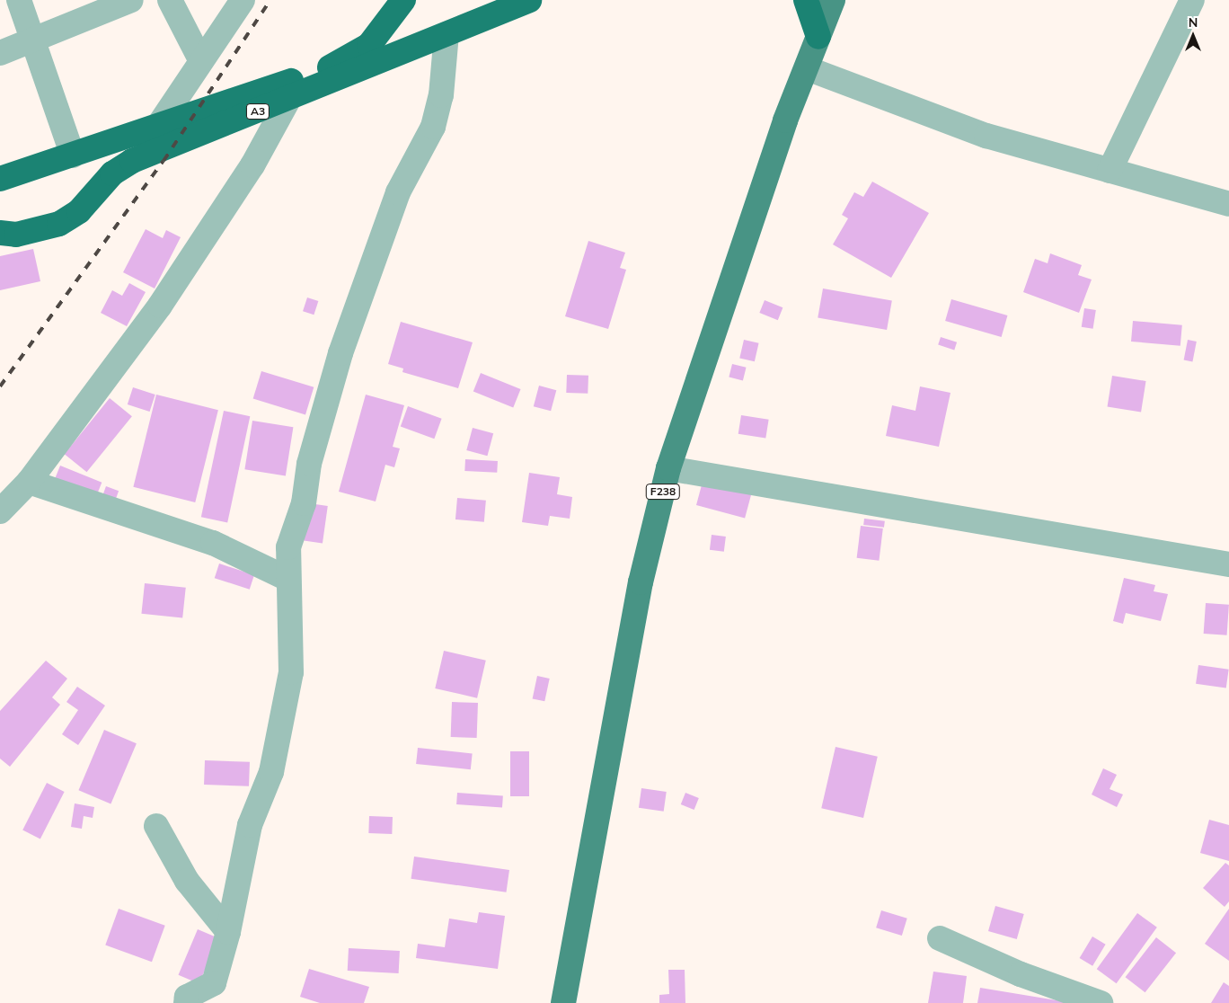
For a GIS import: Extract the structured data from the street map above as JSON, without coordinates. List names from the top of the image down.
{
  "streets": {
    "highway": ["A3"],
    "main road": ["F238"]
  },
  "north": "top"
}
